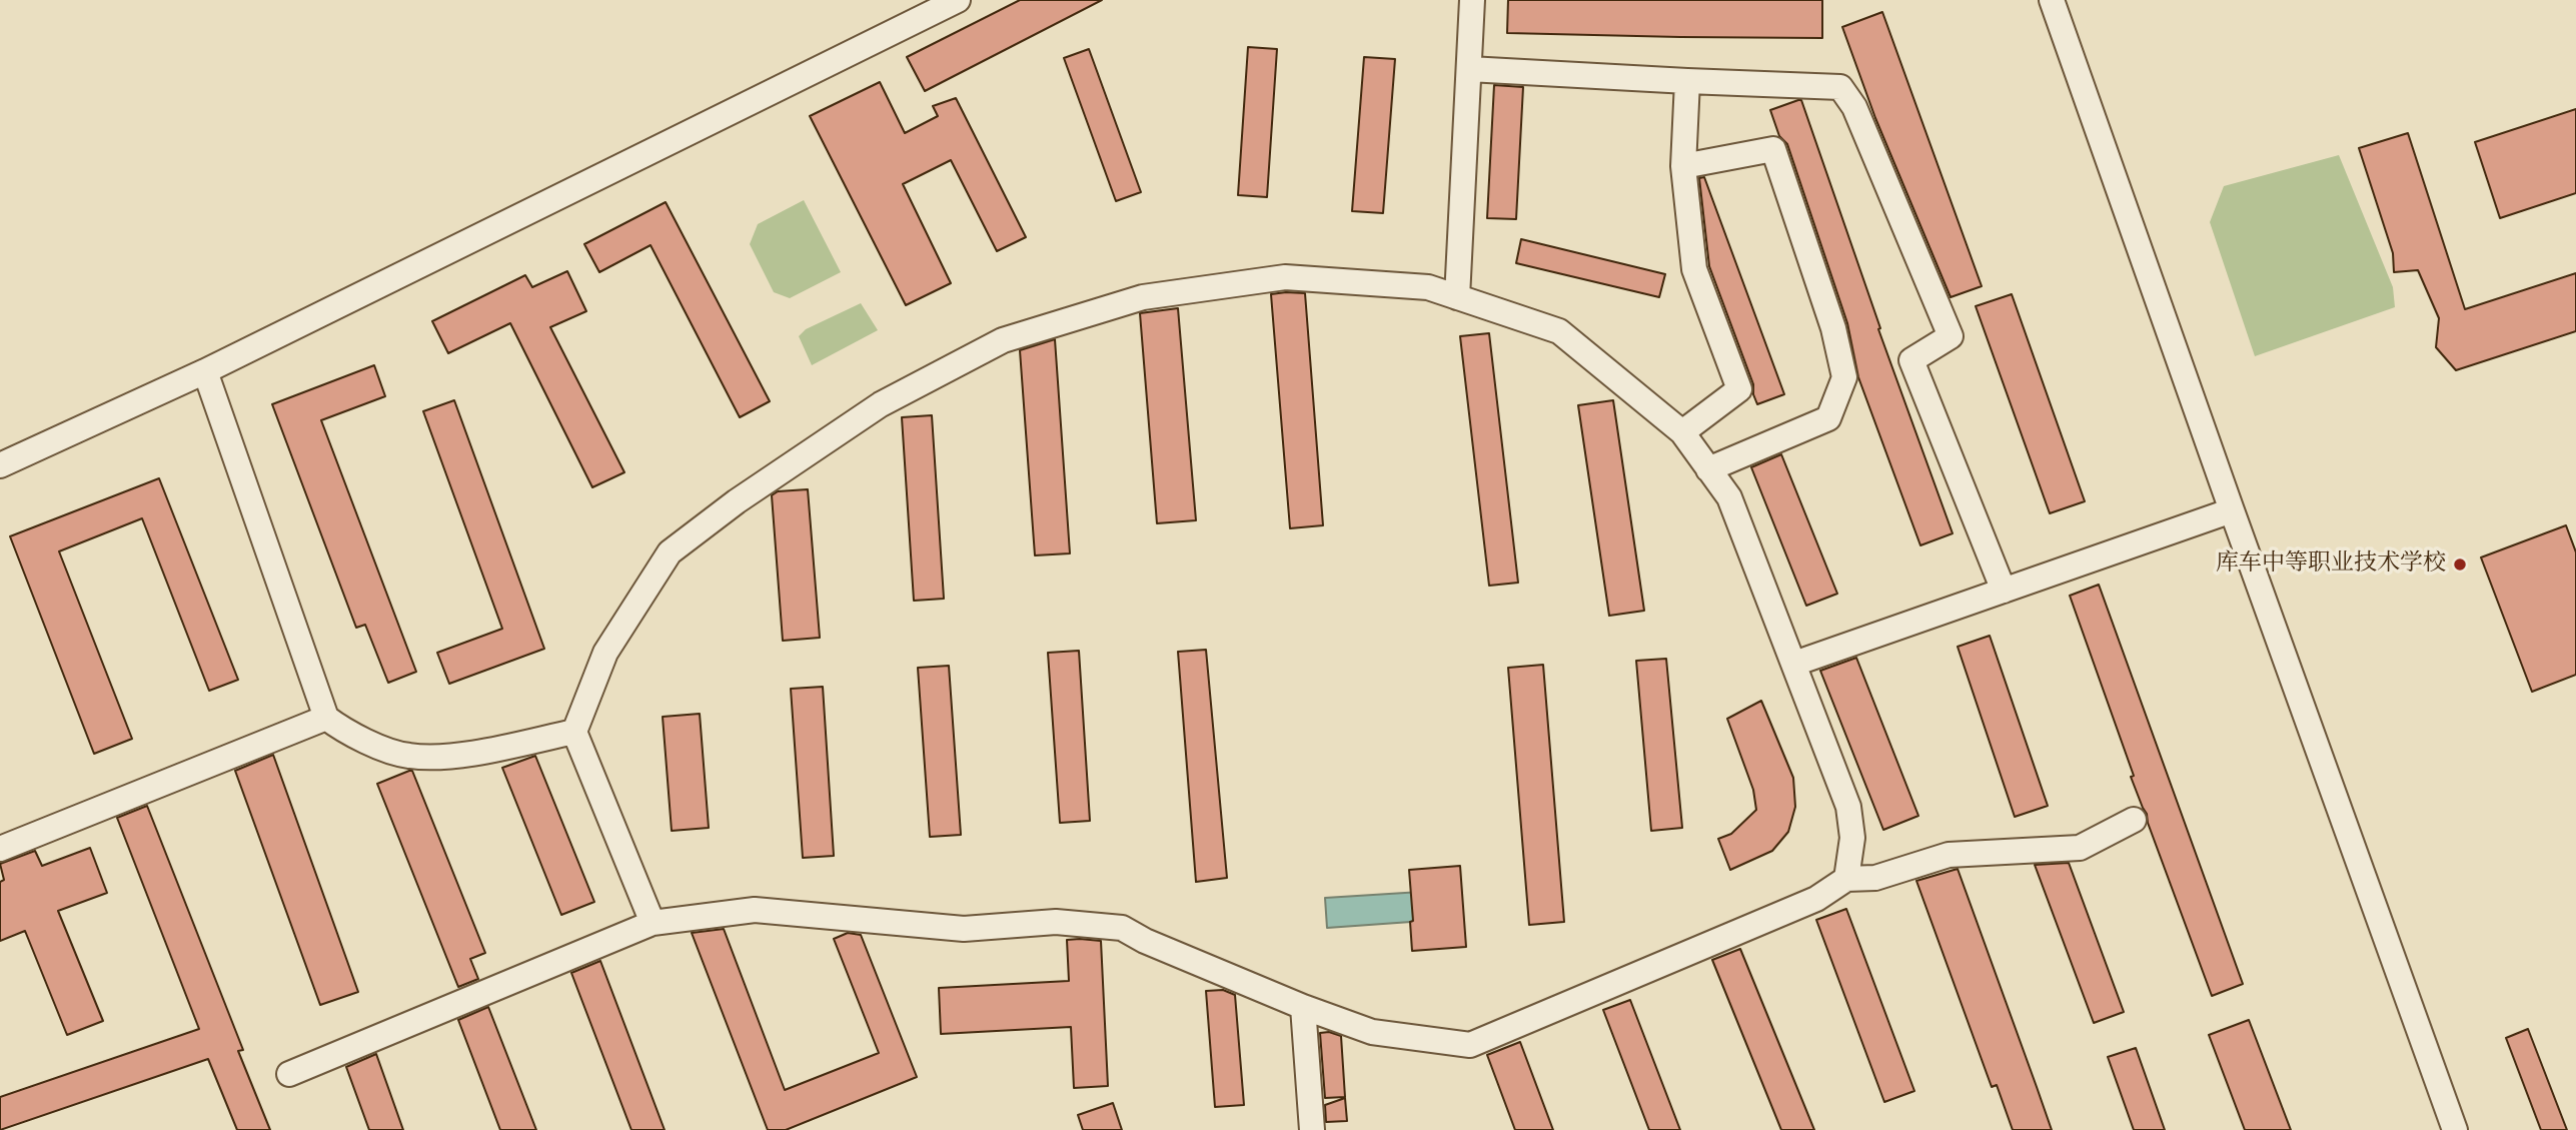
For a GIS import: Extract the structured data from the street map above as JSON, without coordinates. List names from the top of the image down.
{
  "places": ["库车中等职业技术学校"]
}
